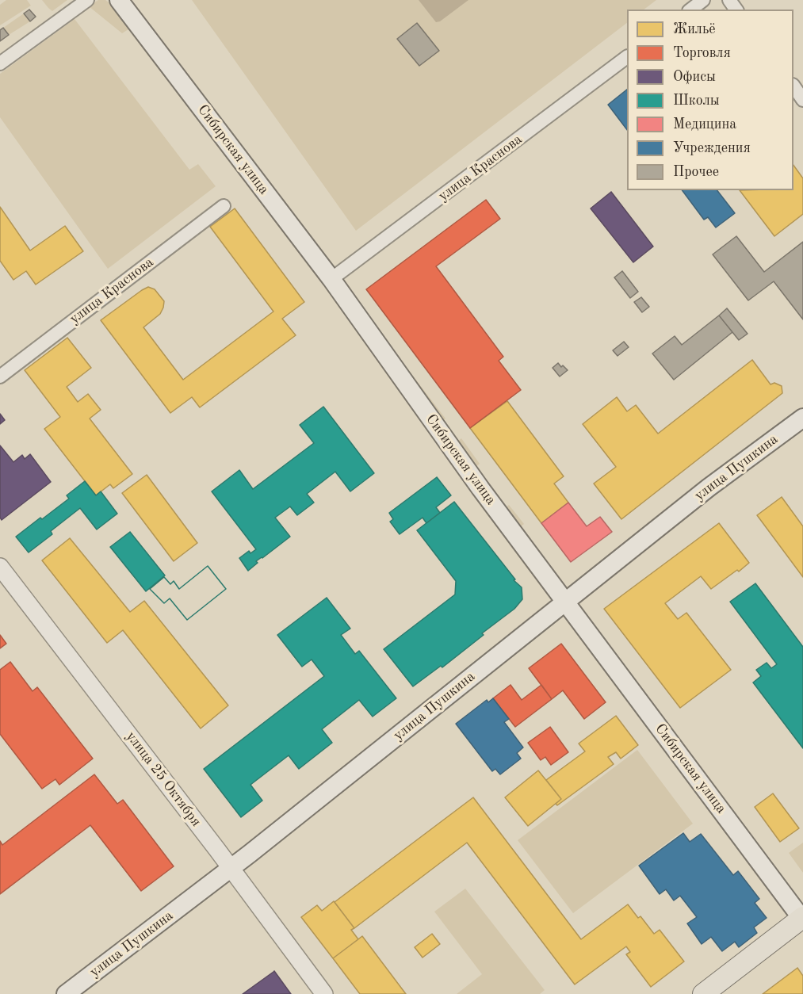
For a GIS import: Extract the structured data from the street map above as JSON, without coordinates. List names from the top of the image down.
{
  "streets": {
    "main road": ["Сибирская улица", "улица Пушкина"],
    "street": ["улица Краснова", "улица 25 Октября"]
  },
  "crossings": [
    ["Сибирская улица", "улица Краснова"],
    ["Сибирская улица", "улица Пушкина"],
    ["улица Пушкина", "улица 25 Октября"]
  ],
  "legend": [
    "Жильё",
    "Торговля",
    "Офисы",
    "Школы",
    "Медицина",
    "Учреждения",
    "Прочее"
  ]
}
